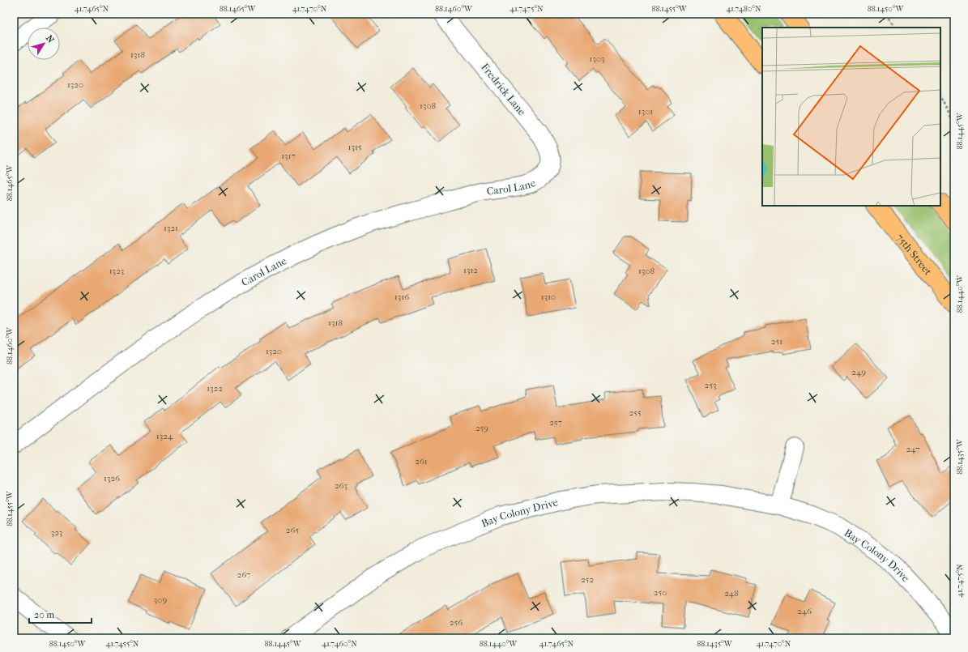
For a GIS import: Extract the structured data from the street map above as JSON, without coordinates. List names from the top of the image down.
{
  "streets": {
    "main road": ["75th Street"],
    "street": ["Fredrick Lane", "Carol Lane", "Bay Colony Drive"]
  },
  "crossings": [
    ["Fredrick Lane", "Carol Lane"]
  ],
  "house_numbers": [
    "1318",
    "1303",
    "1320",
    "1308",
    "1301",
    "1315",
    "1317",
    "1321",
    "1312",
    "1323",
    "1308",
    "1316",
    "1310",
    "1318",
    "251",
    "1320",
    "249",
    "253",
    "1322",
    "255",
    "257",
    "259",
    "1324",
    "247",
    "261",
    "1326",
    "263",
    "265",
    "323",
    "267",
    "252",
    "250",
    "248",
    "309",
    "246",
    "256"
  ],
  "scale_bar": "20 m",
  "north": "top right",
  "coordinates": [
    "41.7465°N",
    "88.1465°W",
    "41.7470°N",
    "88.1460°W",
    "41.7475°N",
    "88.1455°W",
    "41.7480°N",
    "88.1450°W",
    "88.1445°W",
    "88.1440°W",
    "88.1435°W",
    "41.7455°N",
    "41.7460°N"
  ]
}
